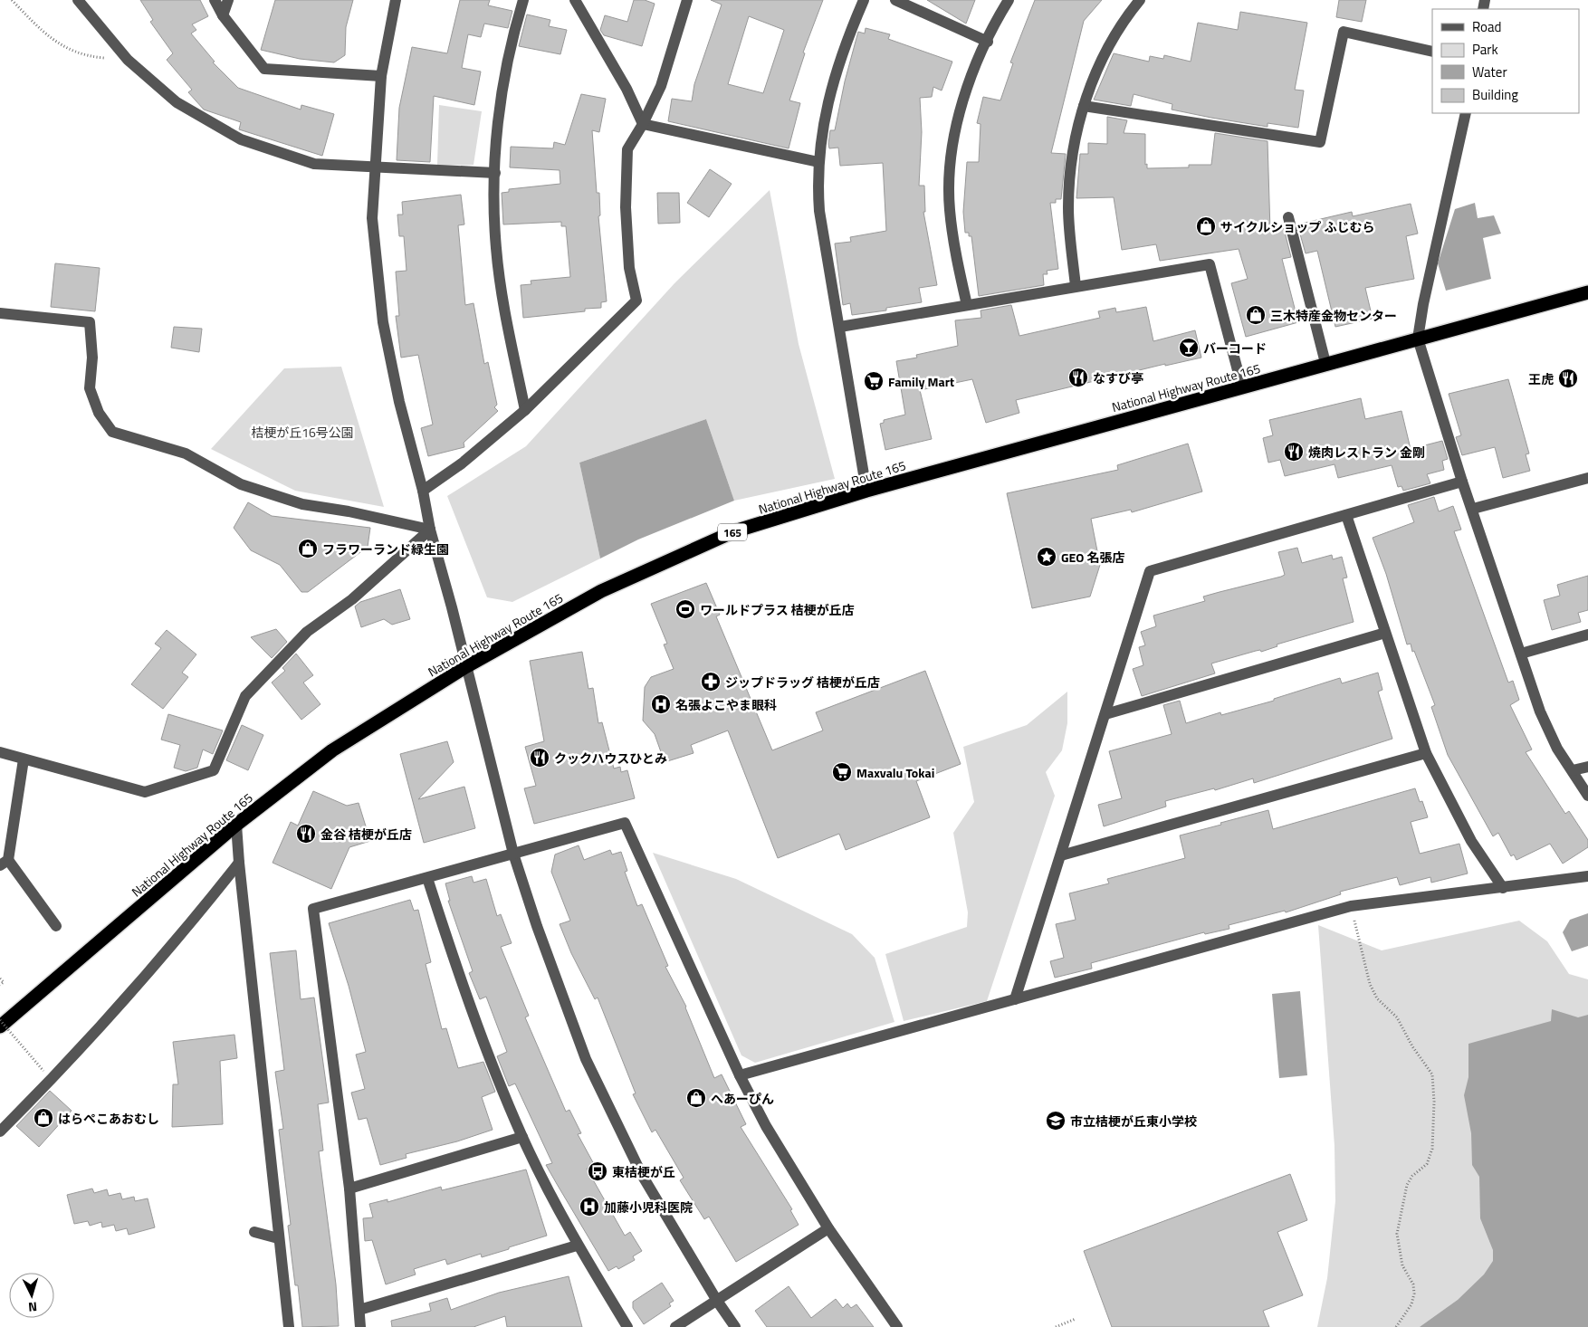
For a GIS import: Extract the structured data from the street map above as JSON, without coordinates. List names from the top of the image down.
{
  "streets": {
    "highway": ["National Highway Route 165", "165"]
  },
  "parks": ["桔梗が丘16号公園"],
  "places": {
    "shop": [
      "サイクルショップ ふじむら",
      "三木特産金物センター",
      "フラワーランド緑生園",
      "へあーぴん",
      "はらぺこあおむし"
    ],
    "bar": ["バーコード"],
    "restaurant": [
      "なすび亭",
      "王虎",
      "焼肉レストラン 金剛",
      "クックハウスひとみ",
      "金谷 桔梗が丘店"
    ],
    "supermarket": ["Family Mart", "Maxvalu Tokai"],
    "place": ["GEO 名張店"],
    "sports": ["ワールドプラス 桔梗が丘店"],
    "pharmacy": ["ジップドラッグ 桔梗が丘店"],
    "hospital": ["名張よこやま眼科", "加藤小児科医院"],
    "school or university": ["市立桔梗が丘東小学校"],
    "bus stop": ["東桔梗が丘"]
  },
  "legend": [
    "Road",
    "Park",
    "Water",
    "Building"
  ],
  "north": "bottom"
}
